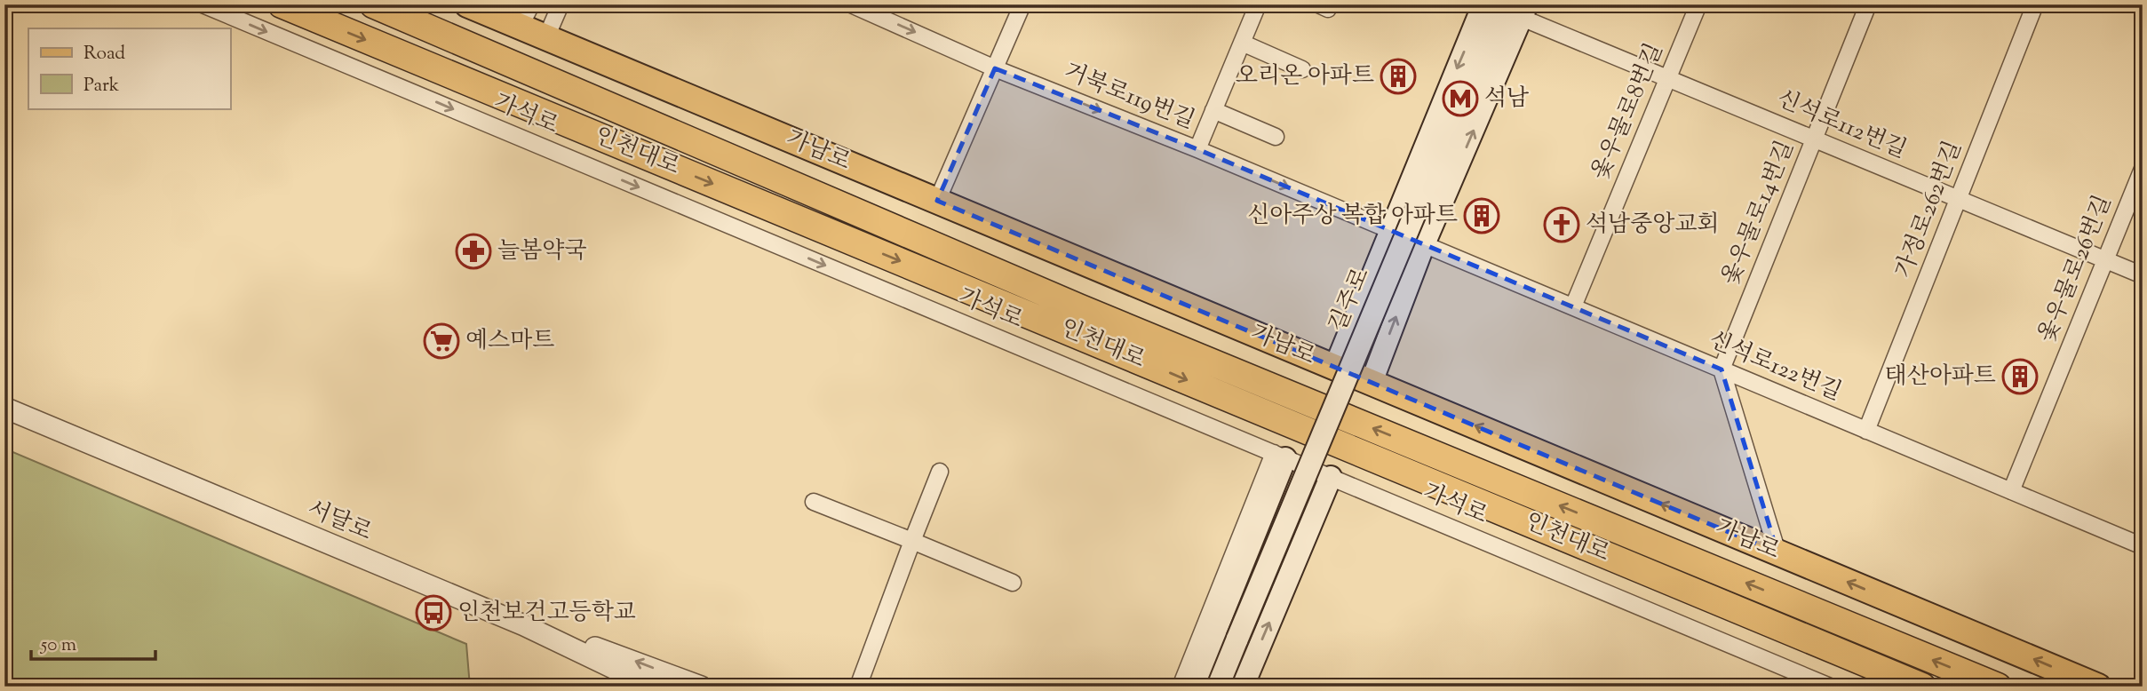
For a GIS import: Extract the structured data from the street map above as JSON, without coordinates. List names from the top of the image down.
{
  "streets": {
    "highway": ["인천대로"],
    "main road": ["가남로", "길주로"],
    "street": [
      "거북로119번길",
      "옻우물로8번길",
      "가석로",
      "신석로112번길",
      "가정로262번길",
      "옻우물로14번길",
      "옻우물로26번길",
      "신석로122번길",
      "서달로"
    ]
  },
  "crossings": [
    ["거북로119번길", "신석로122번길"],
    ["옻우물로8번길", "신석로112번길"],
    ["옻우물로8번길", "신석로122번길"],
    ["신석로112번길", "가정로262번길"],
    ["신석로112번길", "옻우물로14번길"],
    ["신석로112번길", "옻우물로26번길"],
    ["가정로262번길", "신석로122번길"],
    ["옻우물로14번길", "신석로122번길"],
    ["옻우물로26번길", "신석로122번길"]
  ],
  "one_way": ["거북로119번길", "가석로", "가남로"],
  "places": {
    "building": ["오리온 아파트", "신아주상 복합 아파트", "태산아파트"],
    "metro station": ["석남"],
    "church": ["석남중앙교회"],
    "pharmacy": ["늘봄약국"],
    "supermarket": ["예스마트"],
    "bus stop": ["인천보건고등학교"]
  },
  "legend": ["Road", "Park"],
  "scale_bar": "50 m"
}
